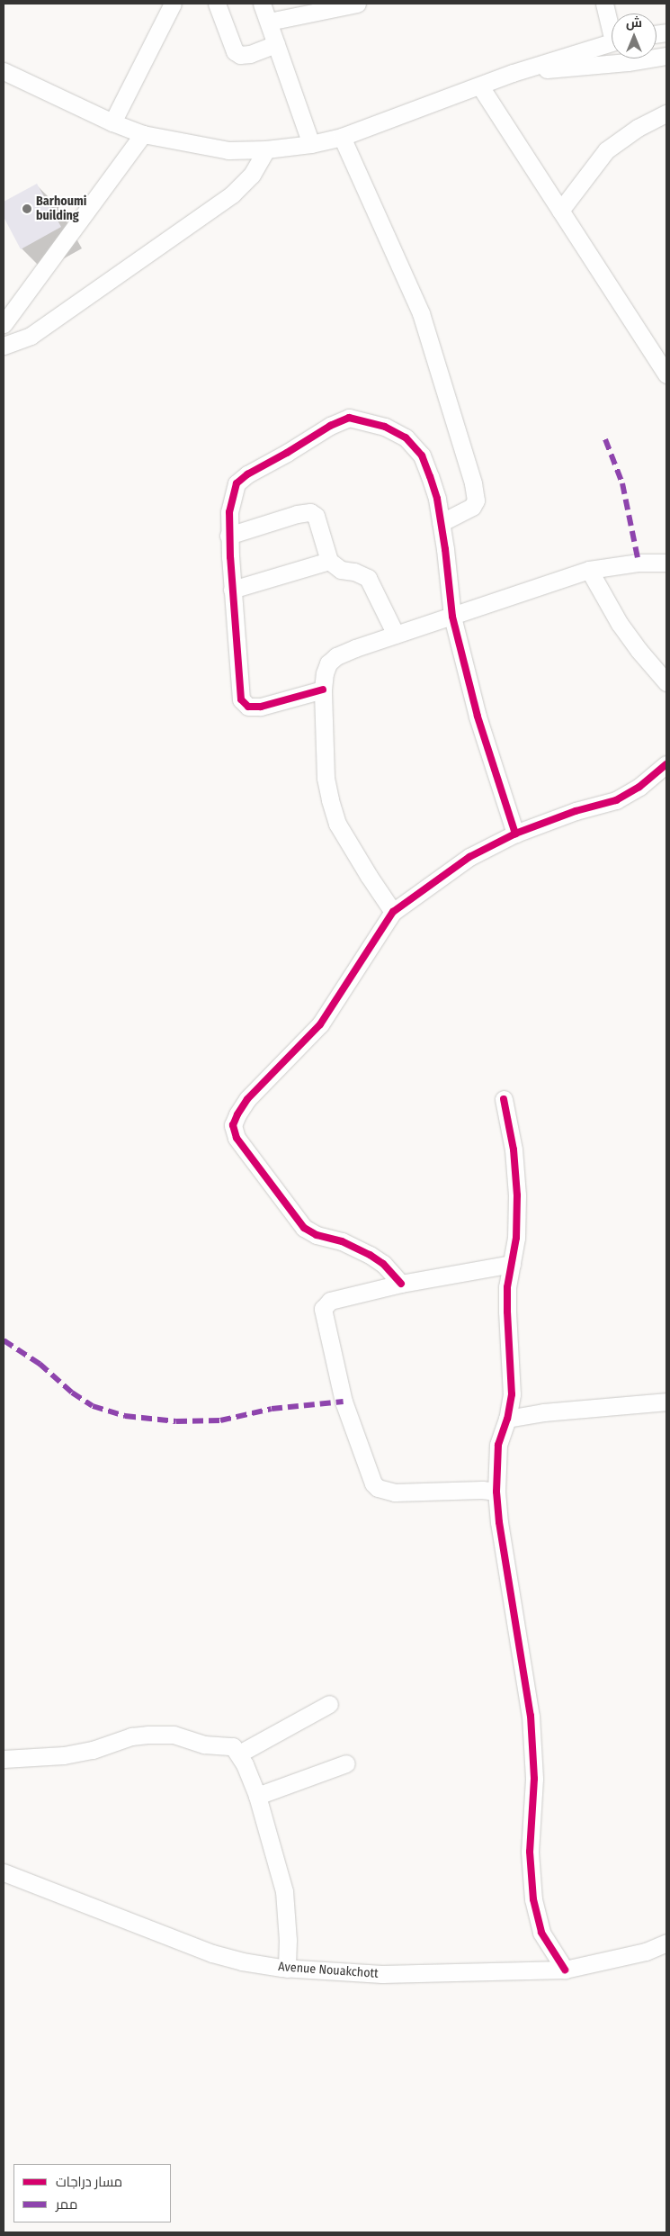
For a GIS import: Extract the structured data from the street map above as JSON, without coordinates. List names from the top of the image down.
{
  "streets": {
    "street": ["Avenue Nouakchott"]
  },
  "places": ["Barhoumi building"],
  "legend": ["مسار دراجات", "ممر"],
  "north": "top"
}
